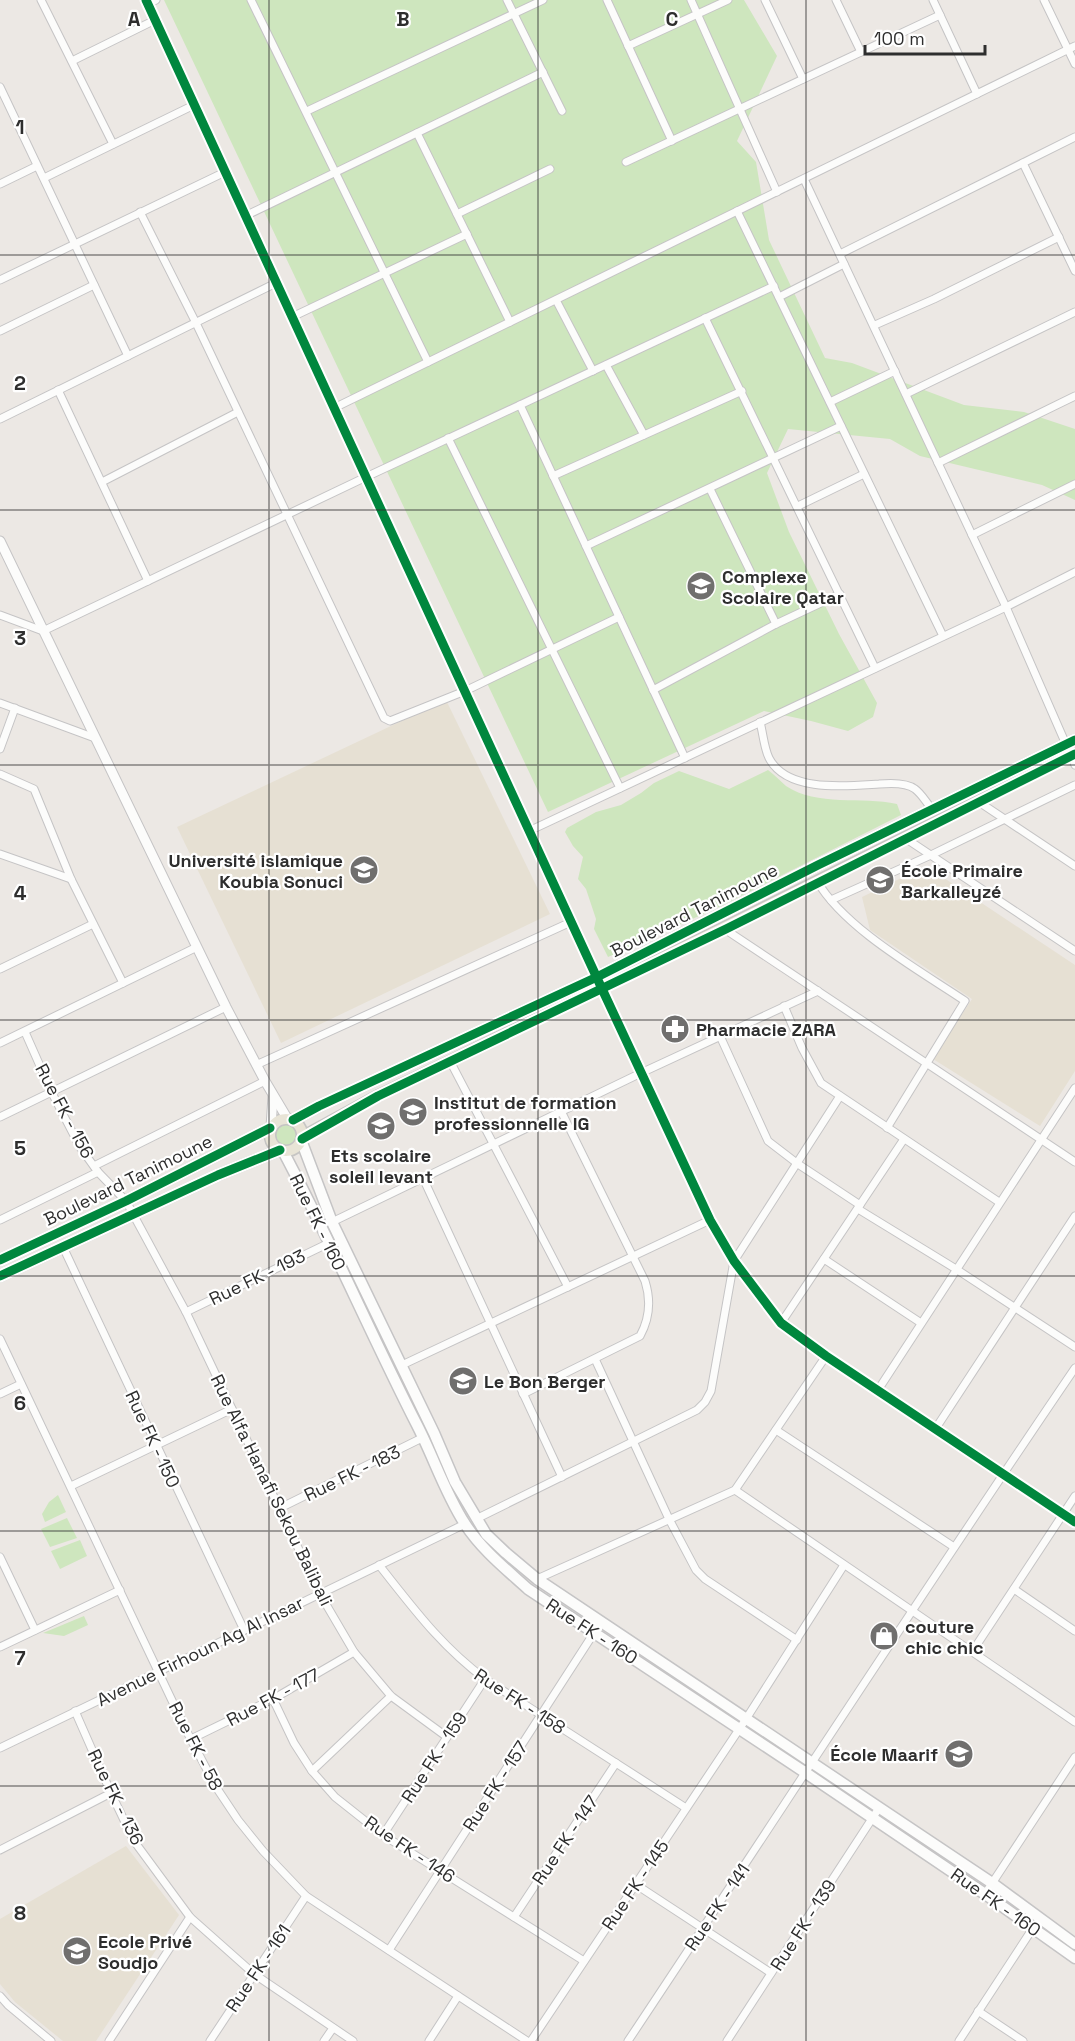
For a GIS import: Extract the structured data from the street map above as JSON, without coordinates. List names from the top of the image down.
{
  "streets": {
    "main road": ["Boulevard Tanimoune", "Rue FK - 160"],
    "street": [
      "Rue FK - 156",
      "Rue FK - 193",
      "Rue FK - 150",
      "Rue FK - 183",
      "Rue Alfa Hanafi Sekou Balibali",
      "Avenue Firhoun Ag Al Insar",
      "Rue FK - 177",
      "Rue FK - 158",
      "Rue FK - 58",
      "Rue FK - 159",
      "Rue FK - 157",
      "Rue FK - 136",
      "Rue FK - 147",
      "Rue FK - 146",
      "Rue FK - 145",
      "Rue FK - 141",
      "Rue FK - 139",
      "Rue FK - 161"
    ]
  },
  "crossings": [
    ["Boulevard Tanimoune", "Rue FK - 156"],
    ["Boulevard Tanimoune", "Rue FK - 160"],
    ["Boulevard Tanimoune", "Rue FK - 150"],
    ["Boulevard Tanimoune", "Rue Alfa Hanafi Sekou Balibali"],
    ["Rue FK - 156", "Rue Alfa Hanafi Sekou Balibali"],
    ["Rue FK - 160", "Rue FK - 193"],
    ["Rue FK - 160", "Rue FK - 183"],
    ["Rue FK - 160", "Avenue Firhoun Ag Al Insar"],
    ["Rue FK - 160", "Rue FK - 157"],
    ["Rue FK - 160", "Rue FK - 145"],
    ["Rue FK - 160", "Rue FK - 141"],
    ["Rue FK - 160", "Rue FK - 139"],
    ["Rue FK - 193", "Rue Alfa Hanafi Sekou Balibali"],
    ["Rue FK - 150", "Avenue Firhoun Ag Al Insar"],
    ["Rue FK - 183", "Rue Alfa Hanafi Sekou Balibali"],
    ["Rue Alfa Hanafi Sekou Balibali", "Avenue Firhoun Ag Al Insar"],
    ["Rue Alfa Hanafi Sekou Balibali", "Rue FK - 177"],
    ["Rue Alfa Hanafi Sekou Balibali", "Rue FK - 159"],
    ["Avenue Firhoun Ag Al Insar", "Rue FK - 158"],
    ["Avenue Firhoun Ag Al Insar", "Rue FK - 58"],
    ["Avenue Firhoun Ag Al Insar", "Rue FK - 136"],
    ["Rue FK - 177", "Rue FK - 58"],
    ["Rue FK - 177", "Rue FK - 146"],
    ["Rue FK - 158", "Rue FK - 159"],
    ["Rue FK - 158", "Rue FK - 157"],
    ["Rue FK - 158", "Rue FK - 147"],
    ["Rue FK - 158", "Rue FK - 145"],
    ["Rue FK - 58", "Rue FK - 157"],
    ["Rue FK - 58", "Rue FK - 145"],
    ["Rue FK - 58", "Rue FK - 161"],
    ["Rue FK - 159", "Rue FK - 146"],
    ["Rue FK - 157", "Rue FK - 146"],
    ["Rue FK - 136", "Rue FK - 161"],
    ["Rue FK - 147", "Rue FK - 146"],
    ["Rue FK - 146", "Rue FK - 145"]
  ],
  "places": {
    "school or university": [
      "Complexe Scolaire Qatar",
      "Université islamique Koubia Sonuci",
      "École Primaire Barkalleyzé",
      "Institut de formation professionnelle IG",
      "Ets scolaire soleil levant",
      "Le Bon Berger",
      "École Maarif",
      "Ecole Privé Soudjo"
    ],
    "pharmacy": ["Pharmacie ZARA"],
    "shop": ["couture chic chic"]
  },
  "scale_bar": "100 m",
  "grid": {
    "columns": ["A", "B", "C"],
    "rows": [
      "1",
      "2",
      "3",
      "4",
      "5",
      "6",
      "7",
      "8"
    ]
  }
}
